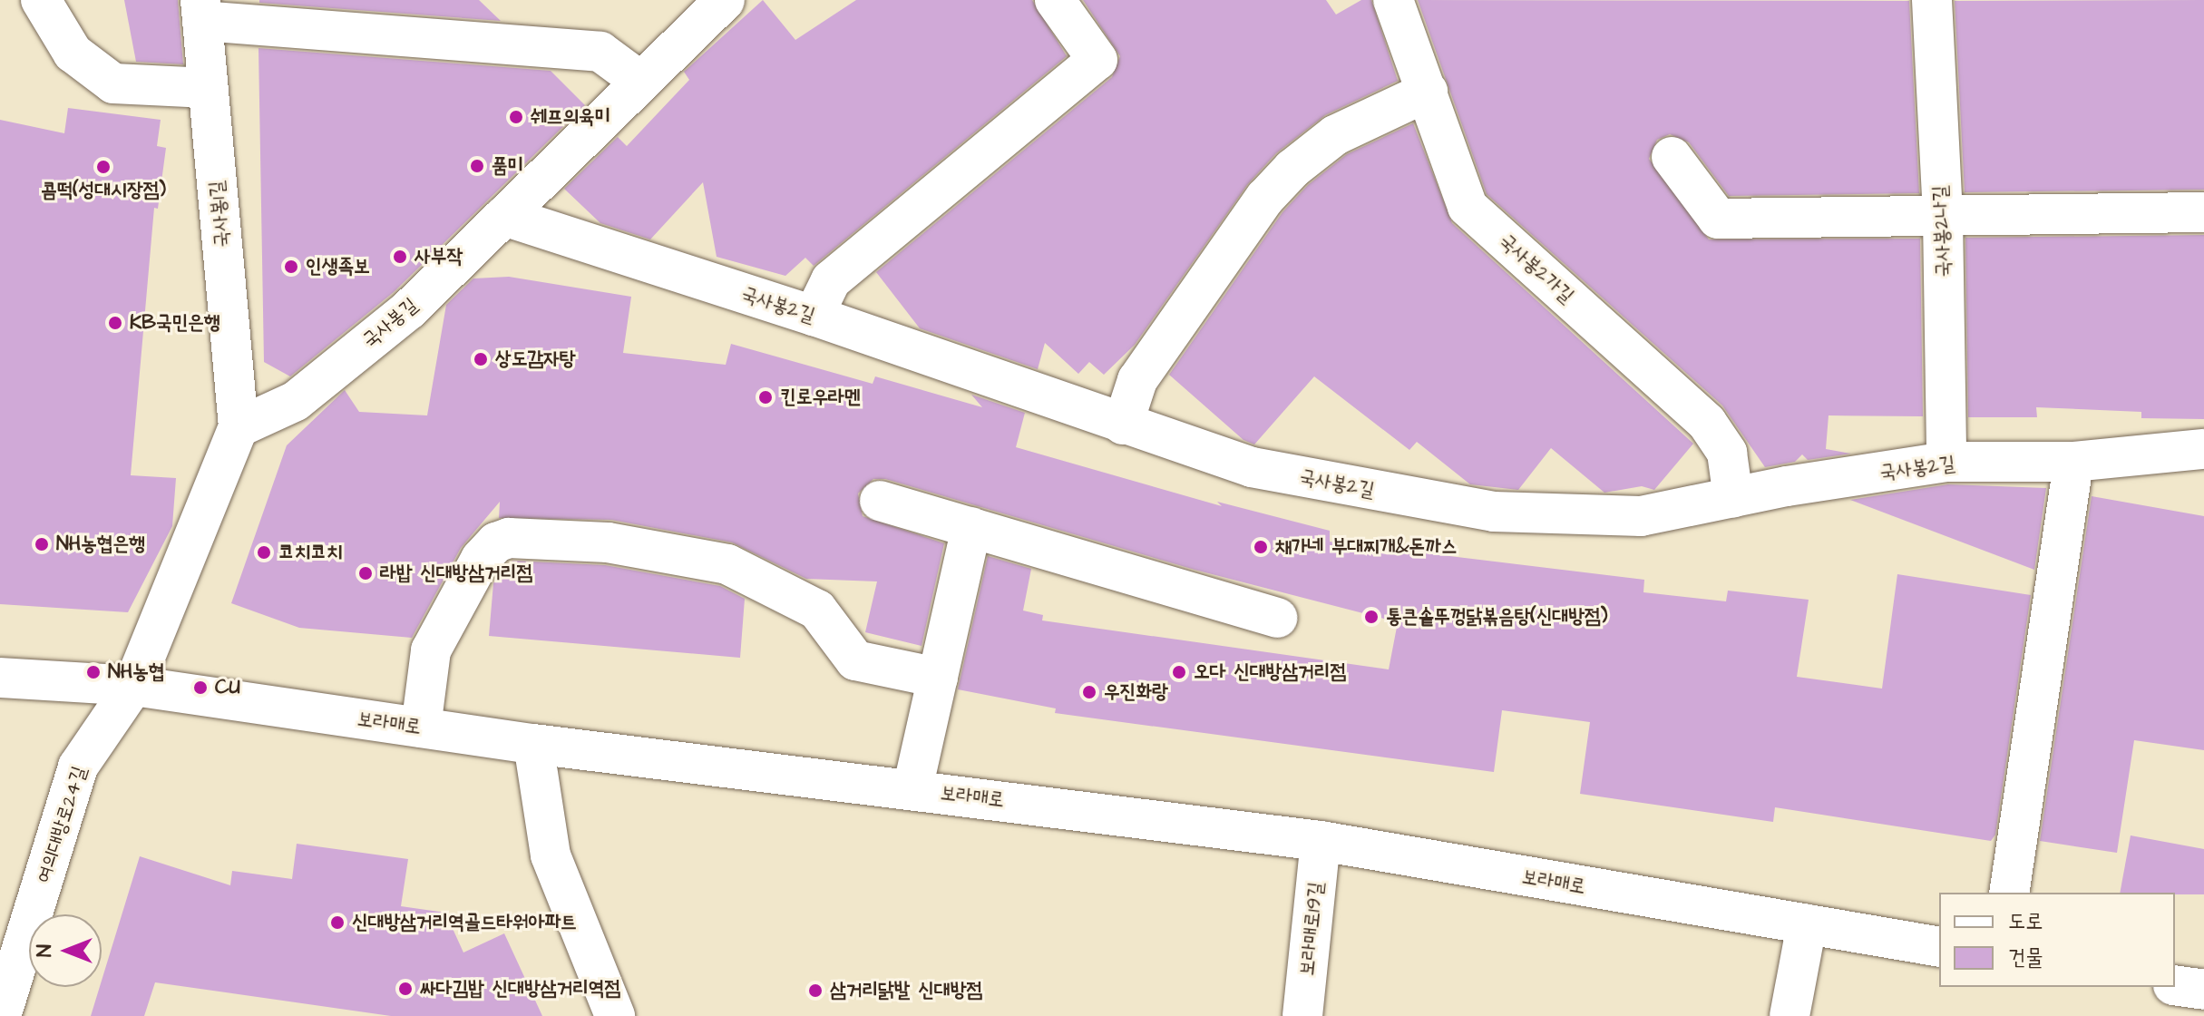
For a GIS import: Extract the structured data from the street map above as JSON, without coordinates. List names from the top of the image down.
{
  "streets": {
    "street": [
      "국사봉1길",
      "국사봉2나길",
      "국사봉2가길",
      "국사봉2길",
      "국사봉길",
      "보라매로",
      "여의대방로24길",
      "보라매로19길"
    ]
  },
  "crossings": [
    ["국사봉1길", "국사봉길"],
    ["국사봉2나길", "국사봉2길"],
    ["국사봉2가길", "국사봉2길"],
    ["국사봉2길", "국사봉길"],
    ["보라매로", "여의대방로24길"],
    ["보라매로", "보라매로19길"]
  ],
  "places": [
    "쉐프의육미",
    "품미",
    "콤떡(성대시장점)",
    "사부작",
    "인생족보",
    "KB국민은행",
    "상도감자탕",
    "킨로우라멘",
    "NH농협은행",
    "채가네 부대찌개&돈까스",
    "코치코치",
    "라밥 신대방삼거리점",
    "통큰솥뚜껑닭볶음탕(신대방점)",
    "NH농협",
    "오다 신대방삼거리점",
    "CU",
    "우진화랑",
    "신대방삼거리역골드타워아파트",
    "싸다김밥 신대방삼거리역점",
    "삼거리닭발 신대방점"
  ],
  "legend": ["도로", "건물"],
  "north": "left"
}
